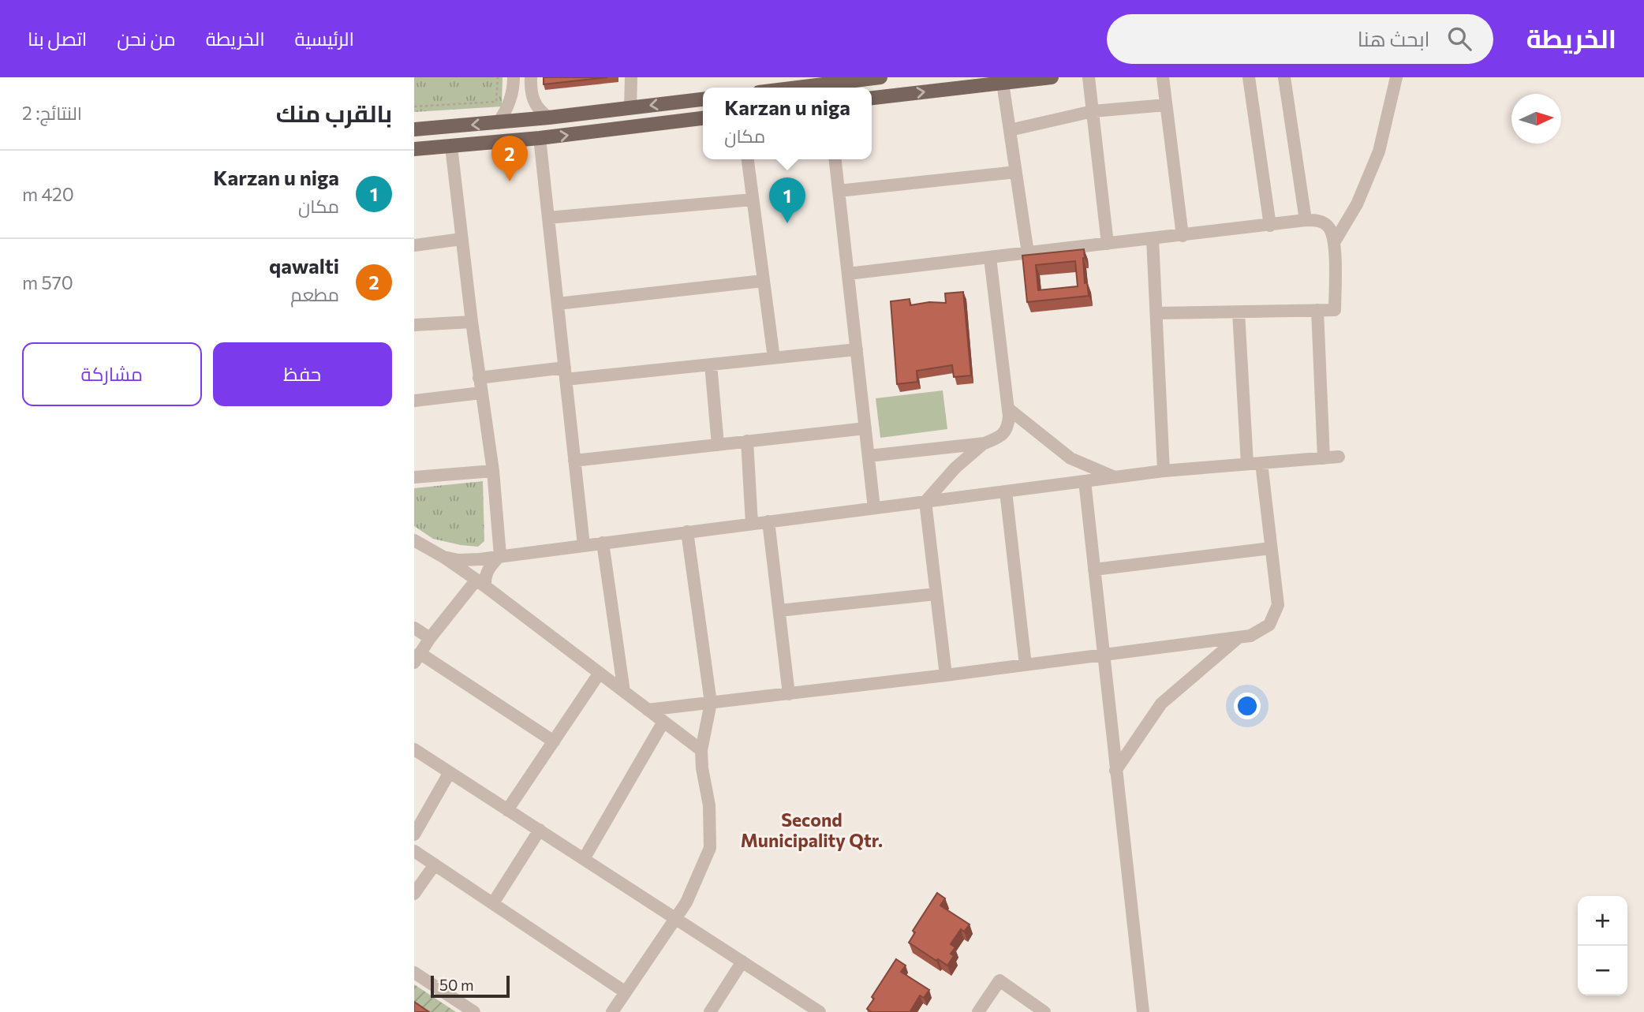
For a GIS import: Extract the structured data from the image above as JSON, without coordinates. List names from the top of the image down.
{
  "districts": ["Second Municipality Qtr."],
  "scale_bar": "50 m",
  "north": "right",
  "page": {
    "header": "الخريطة",
    "search": "ابحث هنا",
    "nav": [
      "الرئيسية",
      "الخريطة",
      "من نحن",
      "اتصل بنا"
    ],
    "heading": ["بالقرب منك", "النتائج: 2"],
    "popup": ["Karzan u niga", "مكان"],
    "pins": ["2", "1"],
    "list": [
      {
        "mark": "1",
        "name": "Karzan u niga",
        "note": "مكان",
        "value": "420 m"
      },
      {
        "mark": "2",
        "name": "qawalti",
        "note": "مطعم",
        "value": "570 m"
      }
    ],
    "buttons": ["حفظ", "مشاركة"],
    "map_buttons": ["+", "−"],
    "scale": "50 m"
  }
}
